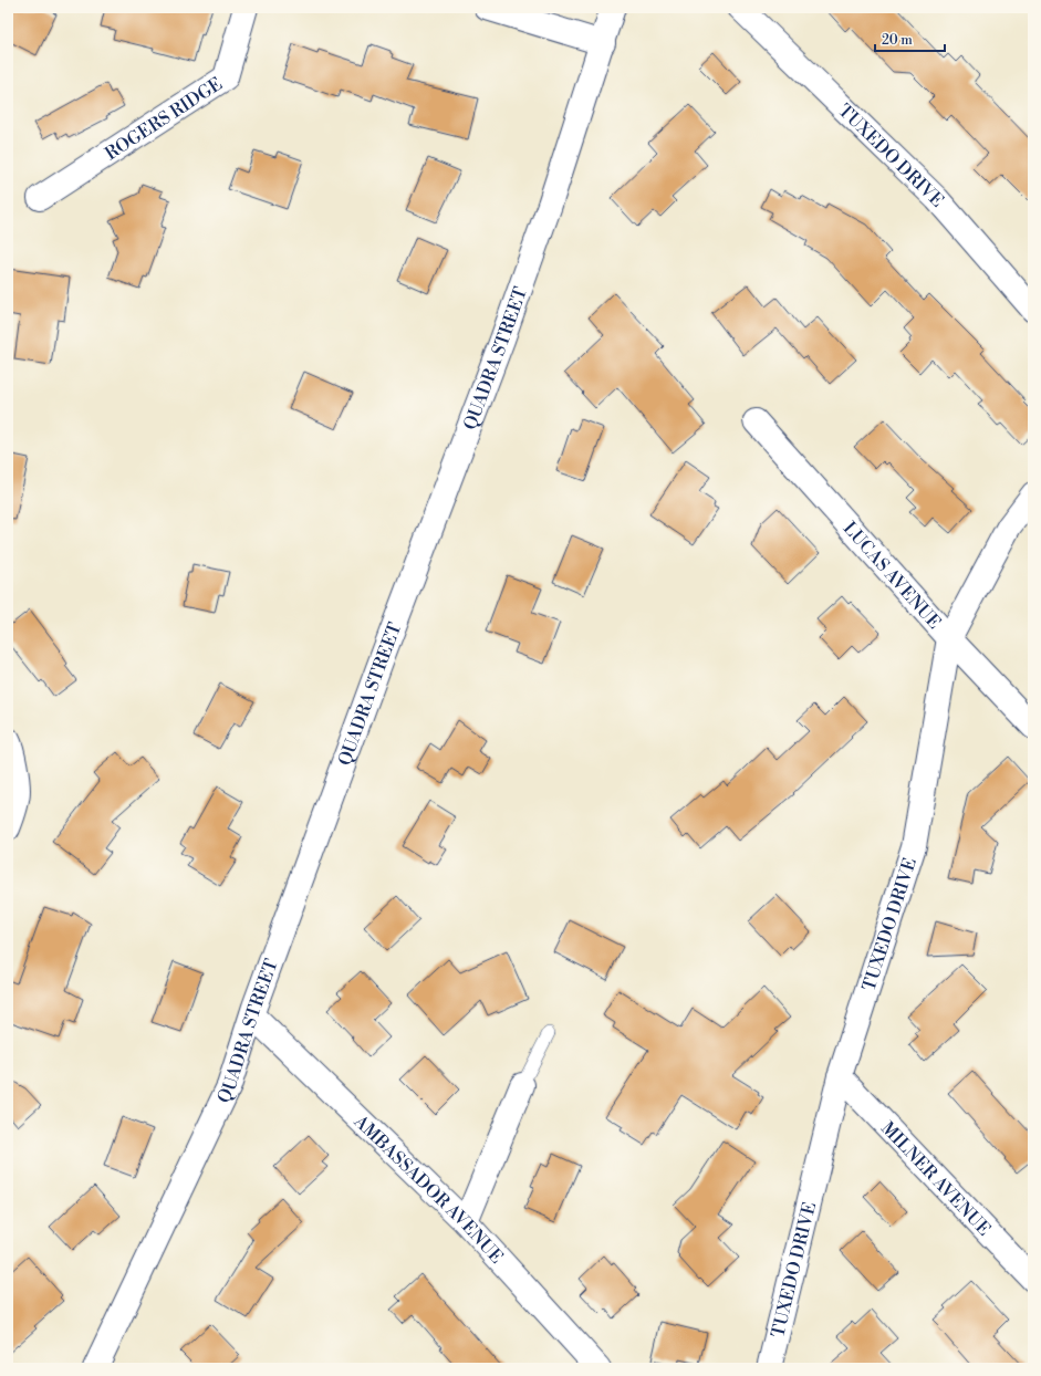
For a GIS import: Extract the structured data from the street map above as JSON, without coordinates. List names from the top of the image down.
{
  "streets": {
    "street": [
      "ROGERS RIDGE",
      "TUXEDO DRIVE",
      "QUADRA STREET",
      "LUCAS AVENUE",
      "MILNER AVENUE",
      "AMBASSADOR AVENUE"
    ]
  },
  "crossings": [
    ["TUXEDO DRIVE", "LUCAS AVENUE"],
    ["TUXEDO DRIVE", "MILNER AVENUE"],
    ["QUADRA STREET", "AMBASSADOR AVENUE"]
  ],
  "scale_bar": "20 m"
}
